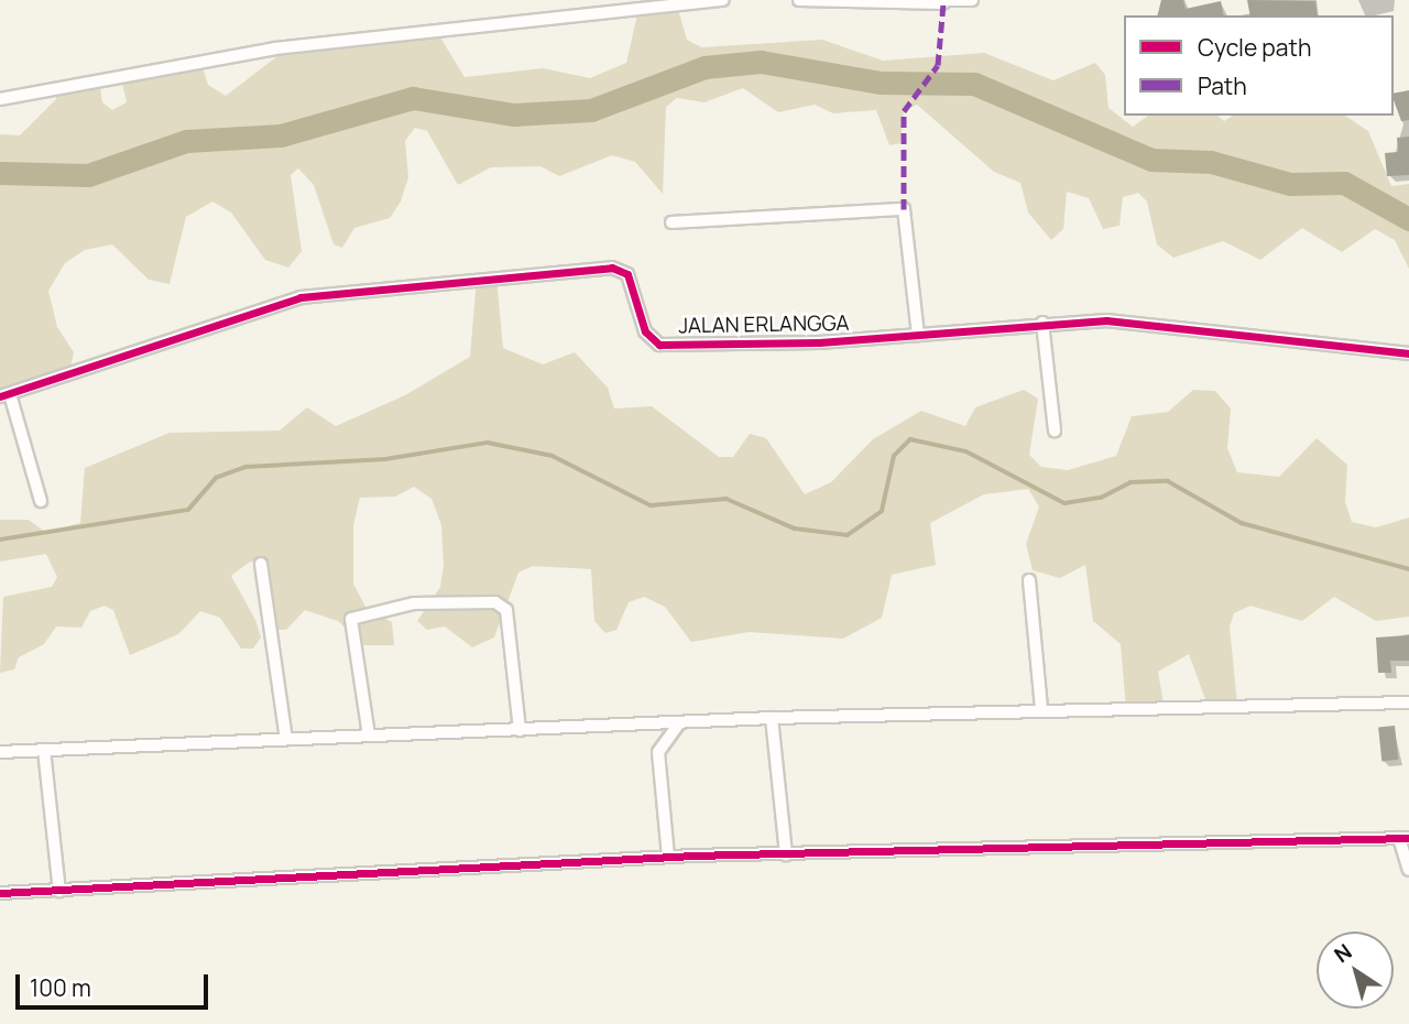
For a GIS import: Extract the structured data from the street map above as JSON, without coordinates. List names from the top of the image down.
{
  "streets": {
    "street": ["JALAN ERLANGGA"]
  },
  "legend": ["Cycle path", "Path"],
  "scale_bar": "100 m",
  "north": "top left"
}
